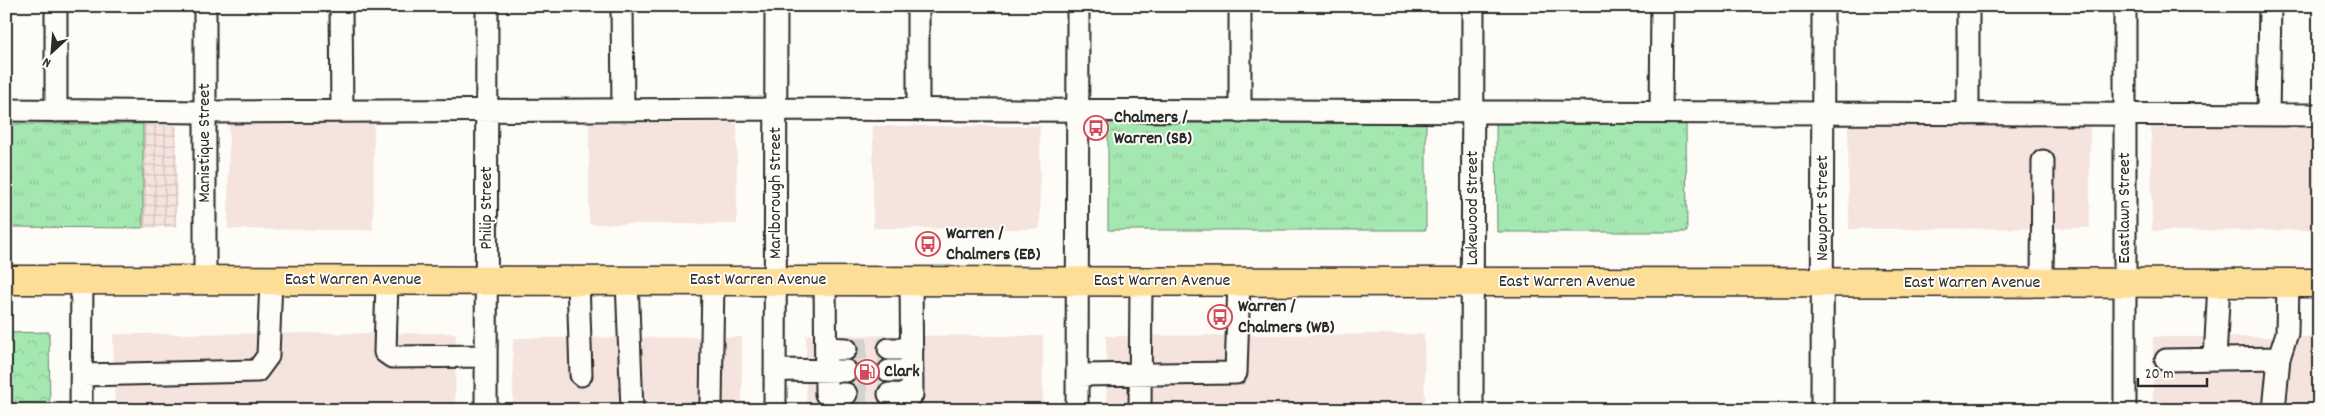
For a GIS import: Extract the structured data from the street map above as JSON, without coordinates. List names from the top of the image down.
{
  "streets": {
    "main road": ["East Warren Avenue"],
    "street": [
      "Manistique Street",
      "Marlborough Street",
      "Philip Street",
      "Lakewood Street",
      "Newport Street",
      "Eastlawn Street"
    ]
  },
  "crossings": [
    ["Manistique Street", "East Warren Avenue"],
    ["Marlborough Street", "East Warren Avenue"],
    ["Philip Street", "East Warren Avenue"],
    ["Lakewood Street", "East Warren Avenue"],
    ["Newport Street", "East Warren Avenue"],
    ["Eastlawn Street", "East Warren Avenue"]
  ],
  "places": {
    "bus stop": ["Chalmers / Warren (SB)", "Warren / Chalmers (EB)", "Warren / Chalmers (WB)"],
    "fuel station": ["Clark"]
  },
  "scale_bar": "20 m",
  "north": "bottom left"
}
